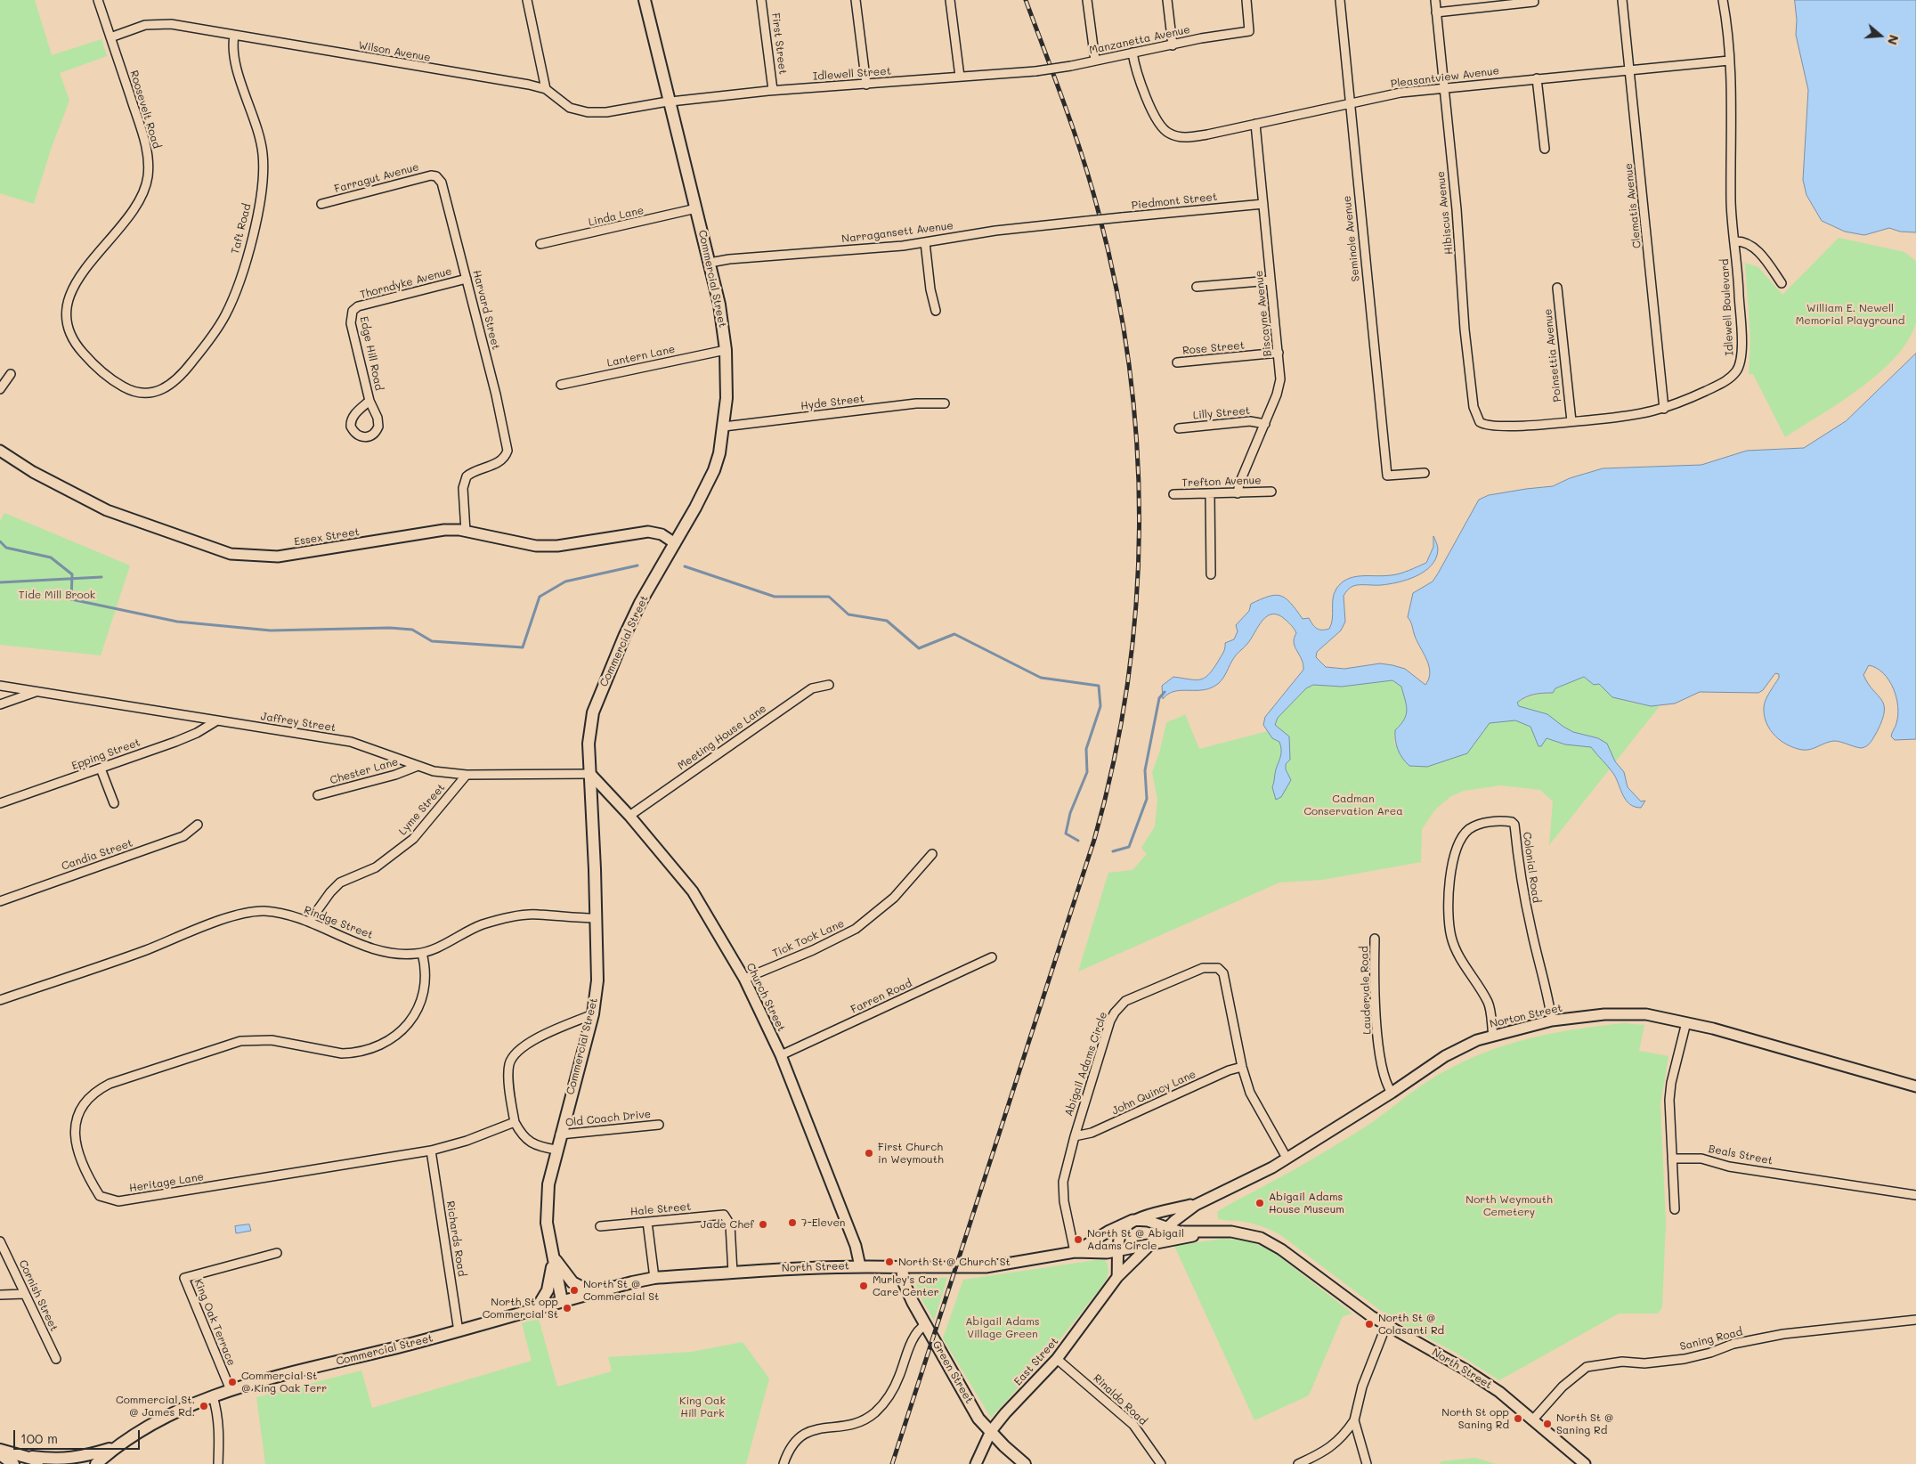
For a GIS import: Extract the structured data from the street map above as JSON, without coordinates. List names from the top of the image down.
{
  "streets": {
    "main road": ["Commercial Street", "North Street", "Green Street"],
    "street": [
      "Manzanetta Avenue",
      "First Street",
      "Wilson Avenue",
      "Idlewell Street",
      "Pleasantview Avenue",
      "Roosevelt Road",
      "Farragut Avenue",
      "Piedmont Street",
      "Clematis Avenue",
      "Hibiscus Avenue",
      "Linda Lane",
      "Taft Road",
      "Narragansett Avenue",
      "Seminole Avenue",
      "Thorndyke Avenue",
      "Idlewell Boulevard",
      "Harvard Street",
      "Biscayne Avenue",
      "Rose Street",
      "Edge Hill Road",
      "Poinsettia Avenue",
      "Lantern Lane",
      "Hyde Street",
      "Lilly Street",
      "Trefton Avenue",
      "Essex Street",
      "Jaffrey Street",
      "Meeting House Lane",
      "Epping Street",
      "Chester Lane",
      "Lyme Street",
      "Candia Street",
      "Colonial Road",
      "Rindge Street",
      "Tick Tock Lane",
      "Laudervale Road",
      "Farren Road",
      "Church Street",
      "Norton Street",
      "Abigail Adams Circle",
      "John Quincy Lane",
      "Old Coach Drive",
      "Beals Street",
      "Heritage Lane",
      "Hale Street",
      "Richards Road",
      "Cornish Street",
      "King Oak Terrace",
      "Saning Road",
      "East Street",
      "Rinaldo Road"
    ]
  },
  "crossings": [
    ["Manzanetta Avenue", "Idlewell Street"],
    ["Manzanetta Avenue", "Pleasantview Avenue"],
    ["First Street", "Idlewell Street"],
    ["Wilson Avenue", "Idlewell Street"],
    ["Wilson Avenue", "Roosevelt Road"],
    ["Wilson Avenue", "Taft Road"],
    ["Wilson Avenue", "Commercial Street"],
    ["Idlewell Street", "Commercial Street"],
    ["Pleasantview Avenue", "Clematis Avenue"],
    ["Pleasantview Avenue", "Hibiscus Avenue"],
    ["Pleasantview Avenue", "Seminole Avenue"],
    ["Pleasantview Avenue", "Idlewell Boulevard"],
    ["Pleasantview Avenue", "Biscayne Avenue"],
    ["Roosevelt Road", "Taft Road"],
    ["Farragut Avenue", "Harvard Street"],
    ["Piedmont Street", "Narragansett Avenue"],
    ["Piedmont Street", "Biscayne Avenue"],
    ["Clematis Avenue", "Idlewell Boulevard"],
    ["Hibiscus Avenue", "Idlewell Boulevard"],
    ["Linda Lane", "Commercial Street"],
    ["Narragansett Avenue", "Commercial Street"],
    ["Commercial Street", "Lantern Lane"],
    ["Commercial Street", "Hyde Street"],
    ["Commercial Street", "Essex Street"],
    ["Commercial Street", "Jaffrey Street"],
    ["Commercial Street", "Rindge Street"],
    ["Commercial Street", "Church Street"],
    ["Commercial Street", "Old Coach Drive"],
    ["Commercial Street", "Richards Road"],
    ["Commercial Street", "North Street"],
    ["Commercial Street", "King Oak Terrace"],
    ["Thorndyke Avenue", "Harvard Street"],
    ["Thorndyke Avenue", "Edge Hill Road"],
    ["Idlewell Boulevard", "Poinsettia Avenue"],
    ["Harvard Street", "Essex Street"],
    ["Biscayne Avenue", "Rose Street"],
    ["Biscayne Avenue", "Lilly Street"],
    ["Biscayne Avenue", "Trefton Avenue"],
    ["Jaffrey Street", "Epping Street"],
    ["Jaffrey Street", "Chester Lane"],
    ["Jaffrey Street", "Lyme Street"],
    ["Jaffrey Street", "Church Street"],
    ["Meeting House Lane", "Church Street"],
    ["Lyme Street", "Rindge Street"],
    ["Colonial Road", "Norton Street"],
    ["Rindge Street", "Heritage Lane"],
    ["Tick Tock Lane", "Church Street"],
    ["Laudervale Road", "Norton Street"],
    ["Farren Road", "Church Street"],
    ["Church Street", "North Street"],
    ["Norton Street", "Abigail Adams Circle"],
    ["Norton Street", "North Street"],
    ["Norton Street", "East Street"],
    ["Abigail Adams Circle", "John Quincy Lane"],
    ["Abigail Adams Circle", "North Street"],
    ["Heritage Lane", "Richards Road"],
    ["Hale Street", "North Street"],
    ["North Street", "Saning Road"],
    ["North Street", "East Street"],
    ["North Street", "Green Street"],
    ["East Street", "Green Street"],
    ["East Street", "Rinaldo Road"]
  ],
  "parks": [
    "William E. Newell Memorial Playground",
    "Tide Mill Brook",
    "Cadman Conservation Area",
    "North Weymouth Cemetery",
    "Abigail Adams Village Green",
    "King Oak Hill Park"
  ],
  "places": [
    "First Church in Weymouth",
    "Abigail Adams House Museum",
    "7-Eleven",
    "Jade Chef",
    "North St @ Abigail Adams Circle",
    "North St @ Church St",
    "Murley's Car Care Center",
    "North St @ Commercial St",
    "North St opp Commercial St",
    "North St @ Colasanti Rd",
    "Commercial St @ King Oak Terr",
    "Commercial St. @ James Rd.",
    "North St opp Saning Rd",
    "North St @ Saning Rd"
  ],
  "scale_bar": "100 m",
  "north": "right"
}
